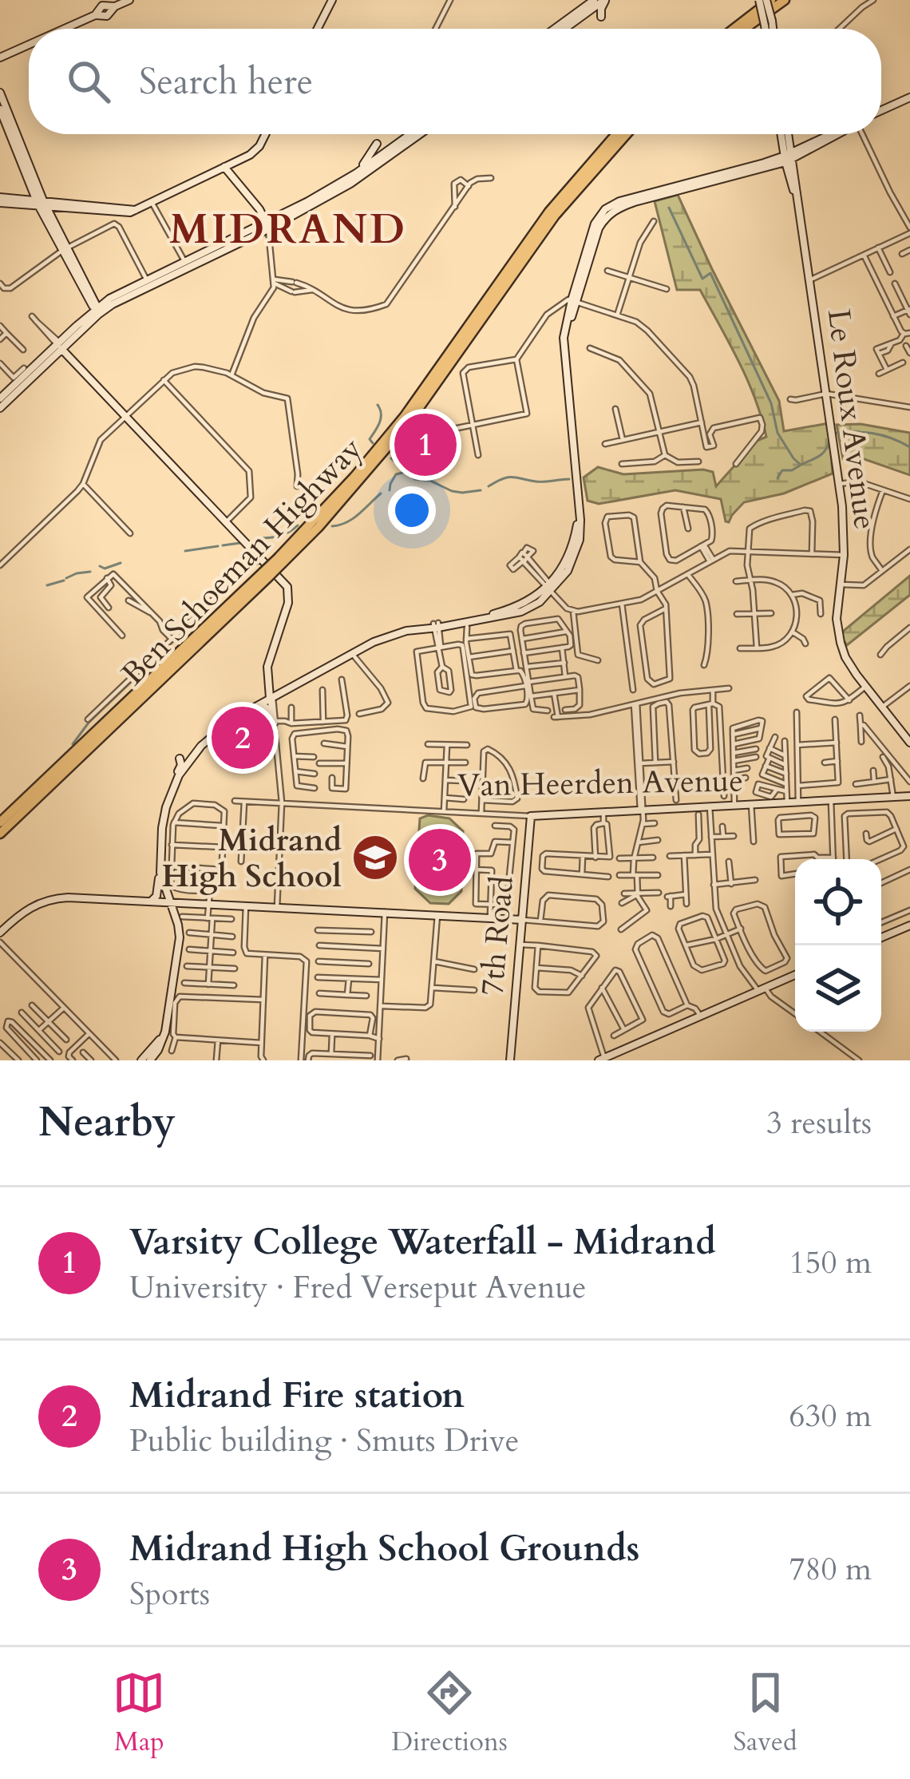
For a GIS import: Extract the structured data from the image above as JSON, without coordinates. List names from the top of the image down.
{
  "streets": {
    "highway": ["Ben Schoeman Highway"],
    "main road": ["Le Roux Avenue", "Van Heerden Avenue", "7th Road"]
  },
  "crossings": [
    ["Van Heerden Avenue", "7th Road"]
  ],
  "districts": ["MIDRAND"],
  "places": {
    "school or university": ["Midrand High School"]
  },
  "page": {
    "search": "Search here",
    "pins": ["1", "2", "3"],
    "heading": ["Nearby", "3 results"],
    "list": [
      {
        "mark": "1",
        "name": "Varsity College Waterfall - Midrand",
        "note": "University · Fred Verseput Avenue",
        "value": "150 m"
      },
      {
        "mark": "2",
        "name": "Midrand Fire station",
        "note": "Public building · Smuts Drive",
        "value": "630 m"
      },
      {
        "mark": "3",
        "name": "Midrand High School Grounds",
        "note": "Sports",
        "value": "780 m"
      }
    ],
    "nav": ["Map", "Directions", "Saved"]
  }
}
